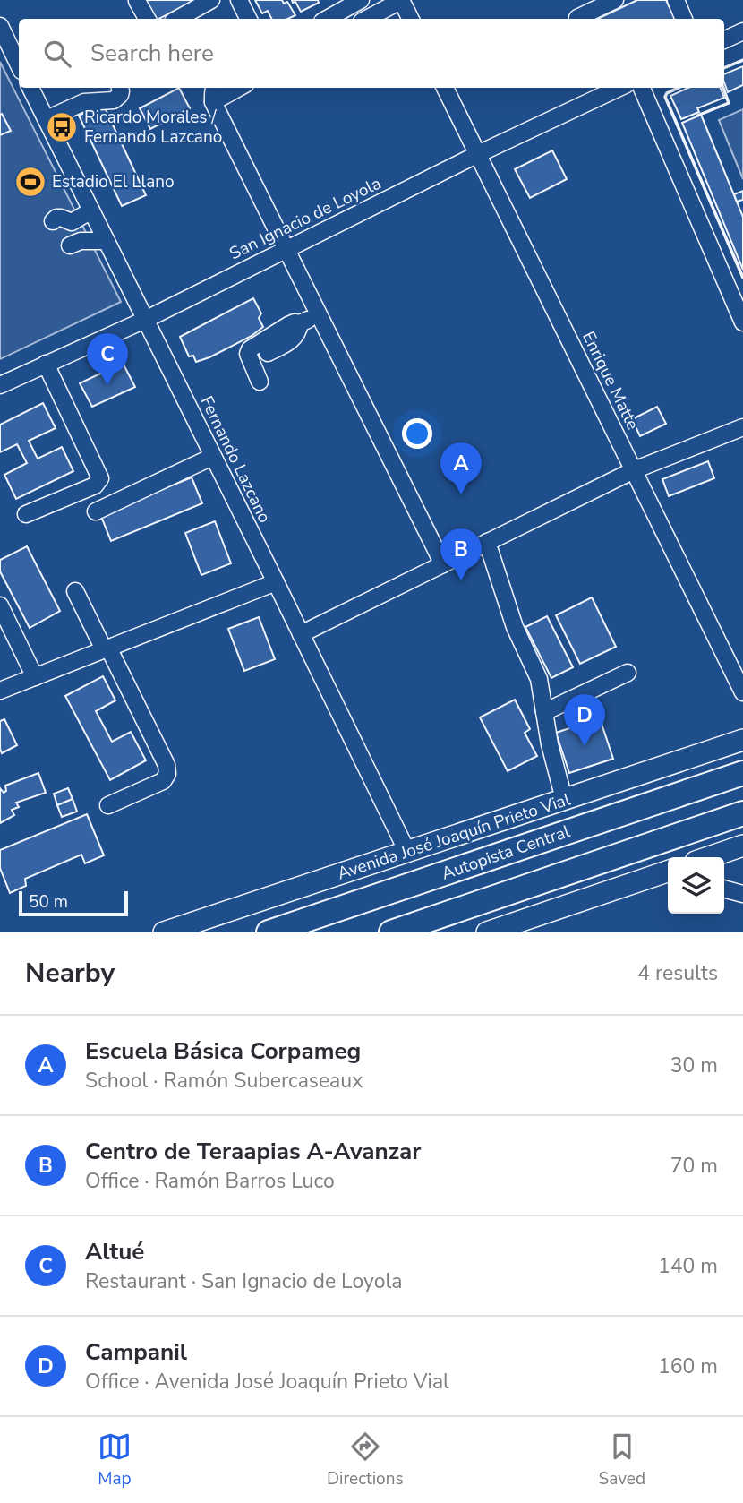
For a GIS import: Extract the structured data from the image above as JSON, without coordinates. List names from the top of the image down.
{
  "streets": {
    "highway": ["Autopista Central"],
    "main road": ["Avenida José Joaquín Prieto Vial"],
    "street": ["San Ignacio de Loyola", "Enrique Matte", "Fernando Lazcano"]
  },
  "crossings": [
    ["San Ignacio de Loyola", "Enrique Matte"],
    ["San Ignacio de Loyola", "Fernando Lazcano"],
    ["Fernando Lazcano", "Avenida José Joaquín Prieto Vial"]
  ],
  "places": {
    "bus stop": ["Ricardo Morales / Fernando Lazcano"],
    "sports": ["Estadio El Llano"]
  },
  "scale_bar": "50 m",
  "page": {
    "search": "Search here",
    "pins": [
      "C",
      "A",
      "B",
      "D"
    ],
    "scale": "50 m",
    "heading": ["Nearby", "4 results"],
    "list": [
      {
        "mark": "A",
        "name": "Escuela Básica Corpameg",
        "note": "School · Ramón Subercaseaux",
        "value": "30 m"
      },
      {
        "mark": "B",
        "name": "Centro de Teraapias A-Avanzar",
        "note": "Office · Ramón Barros Luco",
        "value": "70 m"
      },
      {
        "mark": "C",
        "name": "Altué",
        "note": "Restaurant · San Ignacio de Loyola",
        "value": "140 m"
      },
      {
        "mark": "D",
        "name": "Campanil",
        "note": "Office · Avenida José Joaquín Prieto Vial",
        "value": "160 m"
      }
    ],
    "nav": ["Map", "Directions", "Saved"]
  }
}
